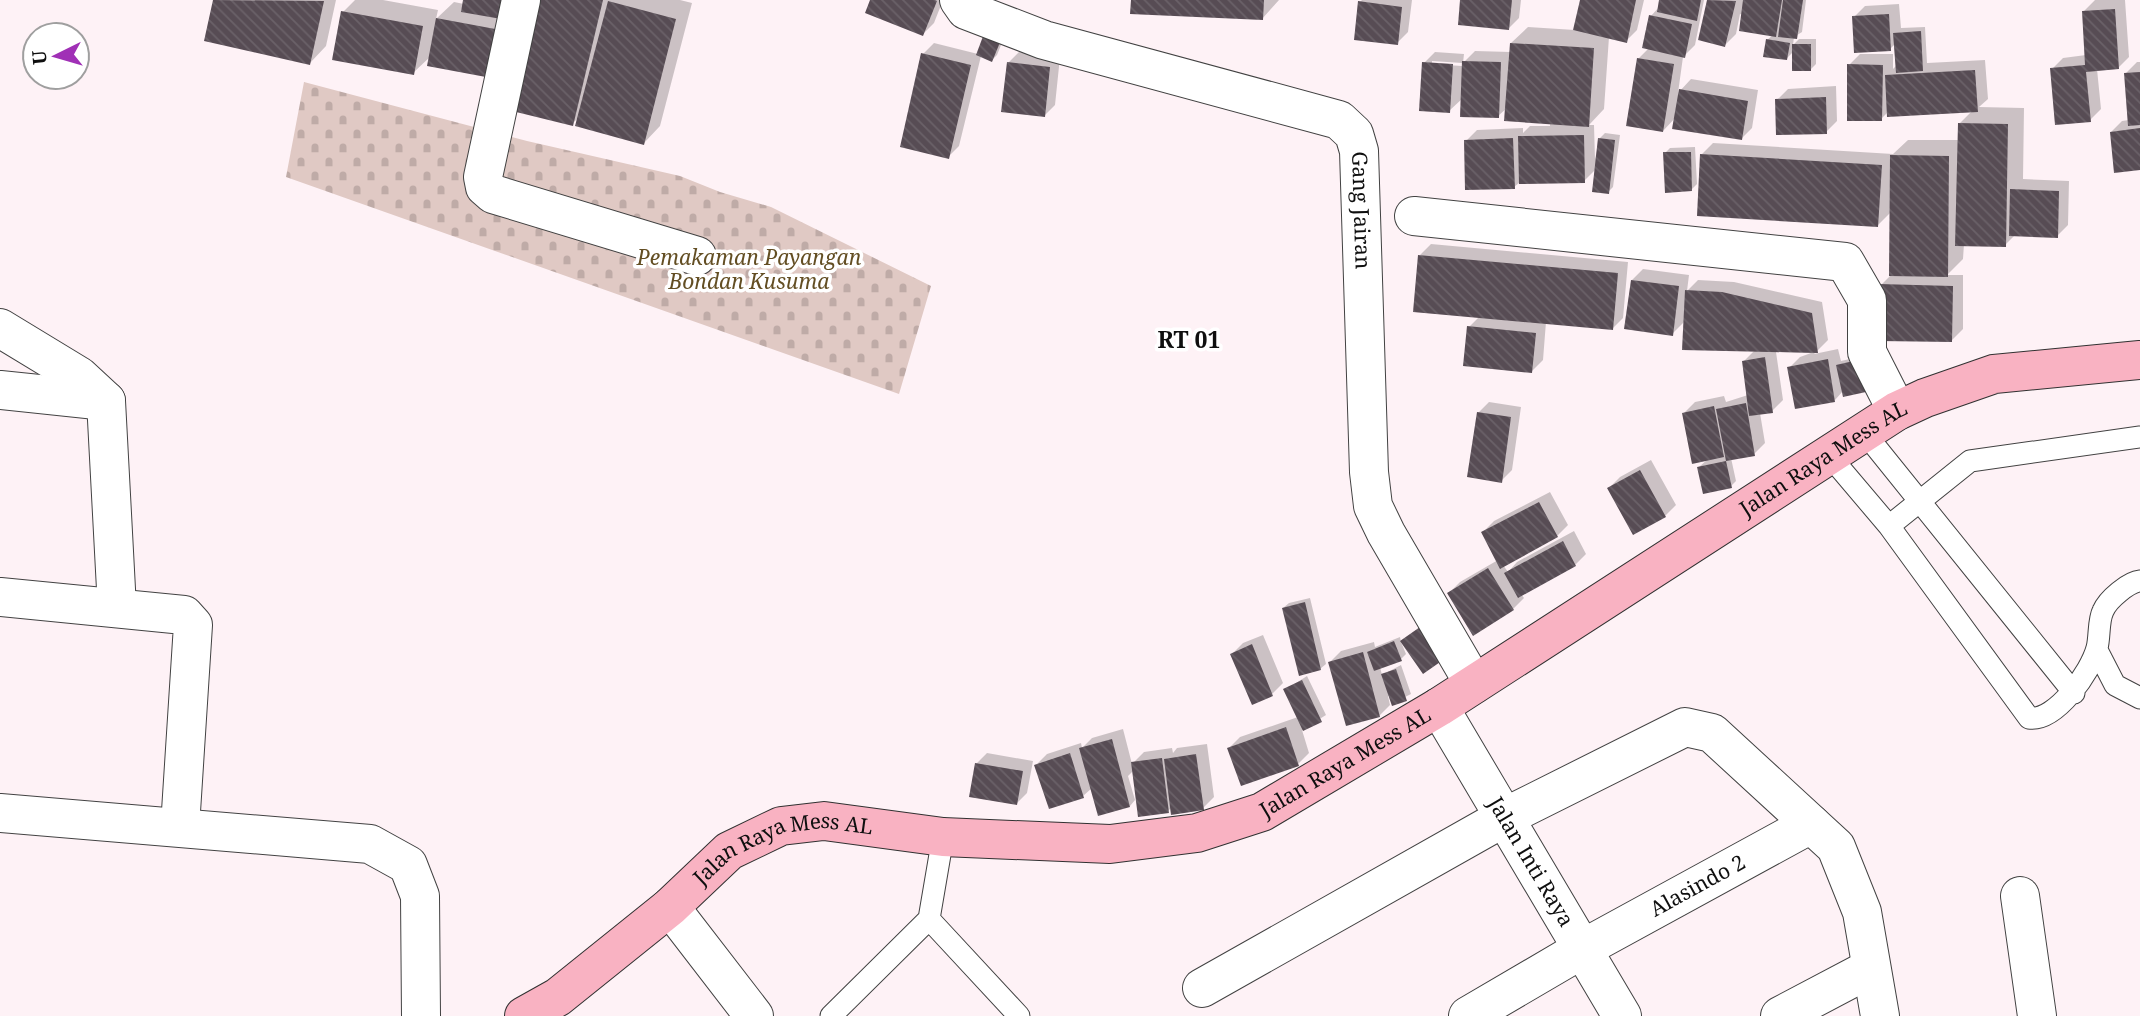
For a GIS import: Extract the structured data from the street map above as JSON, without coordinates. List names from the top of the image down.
{
  "streets": {
    "street": [
      "Gang Jairan",
      "Jalan Raya Mess AL",
      "Jalan Inti Raya",
      "Alasindo 2"
    ]
  },
  "crossings": [
    ["Gang Jairan", "Jalan Raya Mess AL"],
    ["Jalan Raya Mess AL", "Jalan Inti Raya"],
    ["Jalan Inti Raya", "Alasindo 2"]
  ],
  "districts": ["RT 01"],
  "parks": ["Pemakaman Payangan Bondan Kusuma"],
  "north": "left"
}
